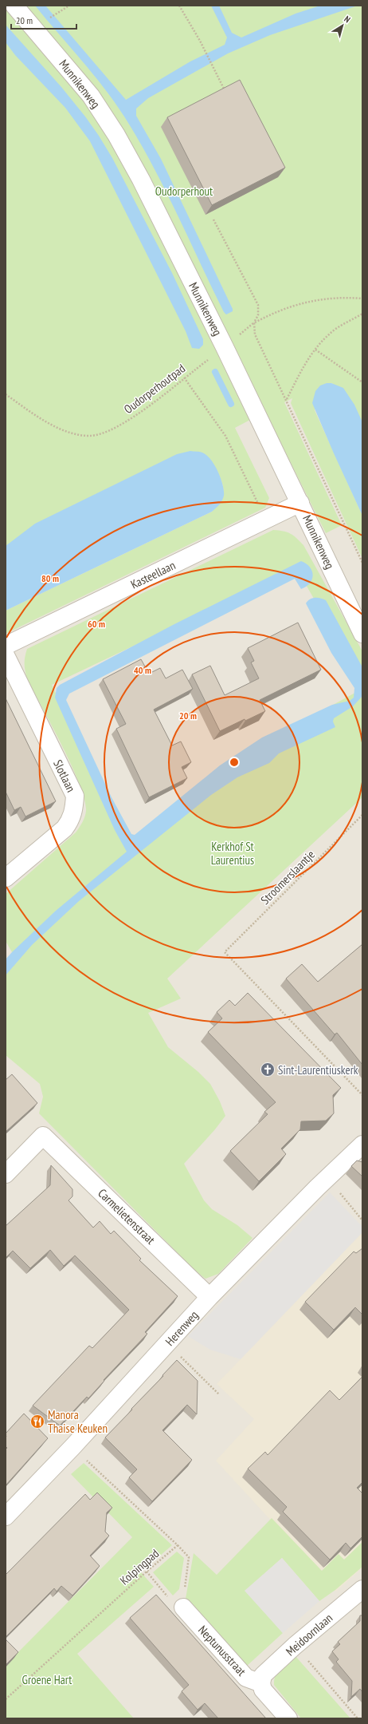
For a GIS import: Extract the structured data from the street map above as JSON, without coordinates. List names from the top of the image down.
{
  "streets": {
    "street": [
      "Munnikenweg",
      "Kasteellaan",
      "Slotlaan",
      "Carmelietenstraat",
      "Herenweg",
      "Meidoornlaan",
      "Neptunusstraat"
    ],
    "path": ["Oudorperhoutpad", "Stroomerslaantje", "Kolpingpad"]
  },
  "crossings": [
    ["Munnikenweg", "Oudorperhoutpad"],
    ["Munnikenweg", "Kasteellaan"],
    ["Carmelietenstraat", "Herenweg"],
    ["Herenweg", "Kolpingpad"],
    ["Meidoornlaan", "Neptunusstraat"]
  ],
  "parks": ["Oudorperhout", "Kerkhof St Laurentius", "Groene Hart"],
  "places": {
    "church": ["Sint-Laurentiuskerk"],
    "restaurant": ["Manora Thaise Keuken"]
  },
  "scale_bar": "20 m",
  "north": "top right",
  "rings": [
    "80 m",
    "60 m",
    "40 m",
    "20 m"
  ]
}
